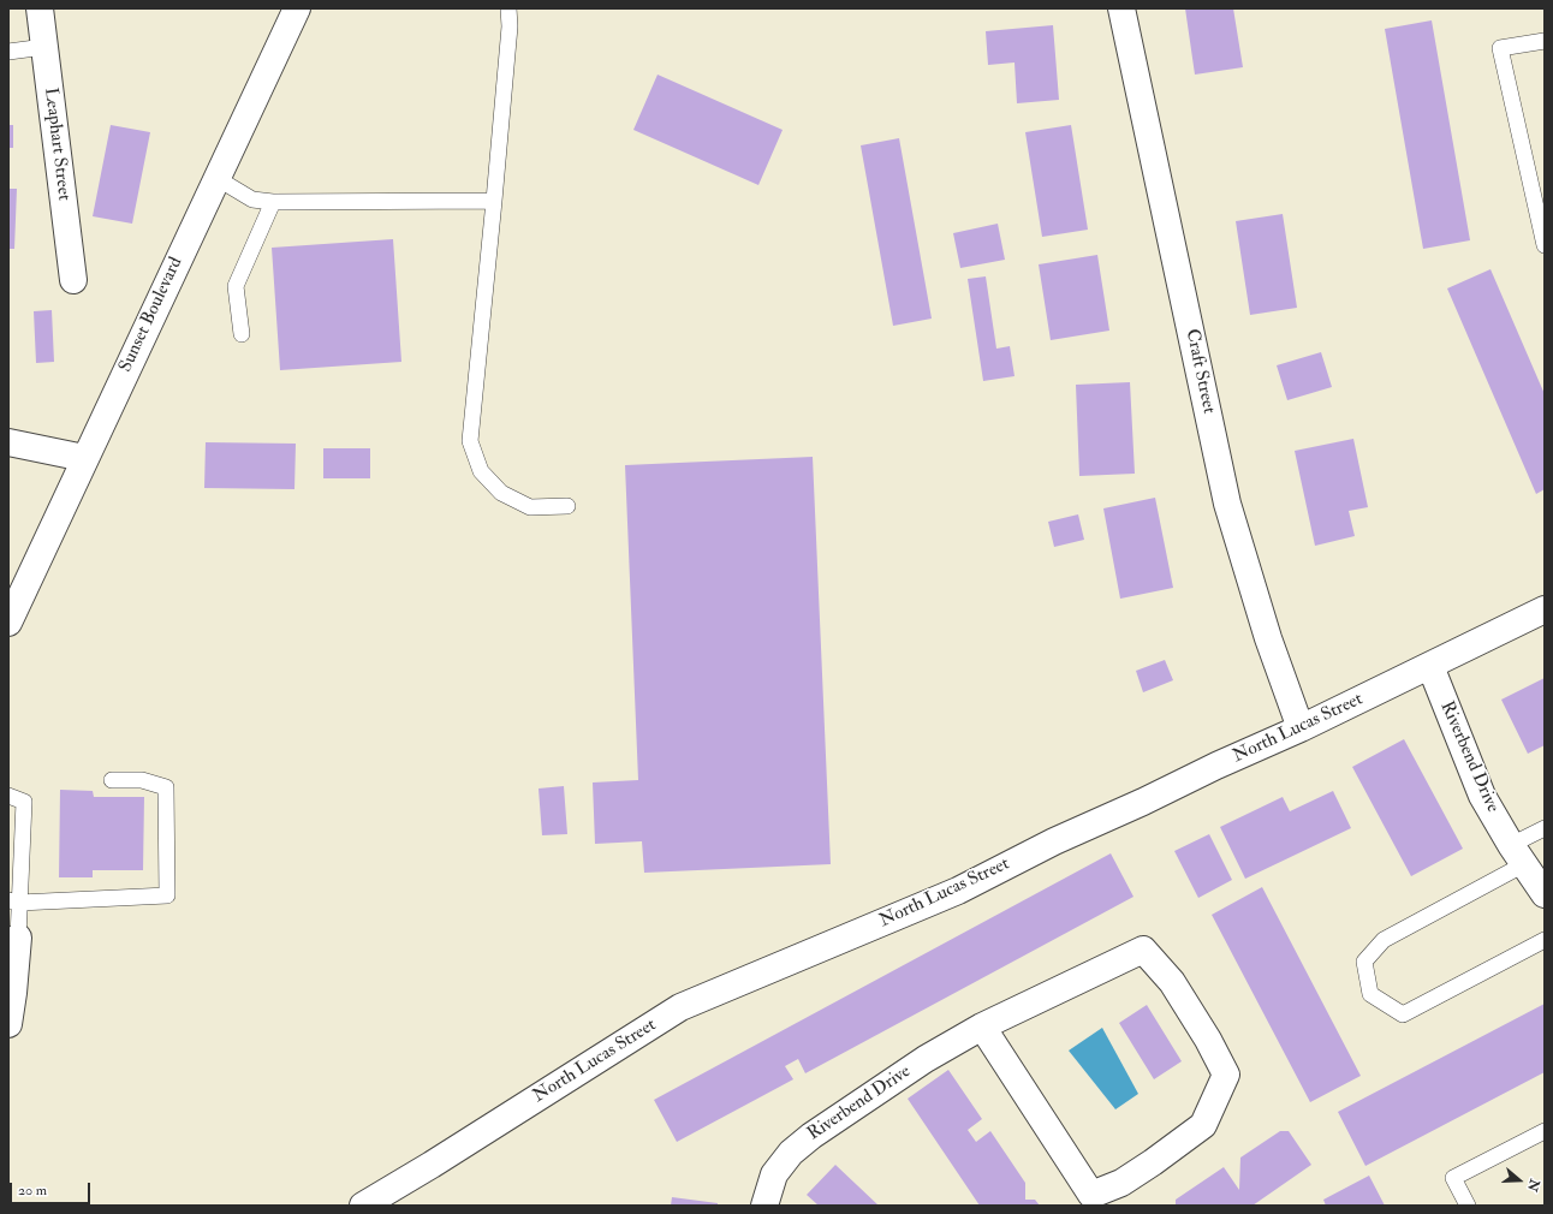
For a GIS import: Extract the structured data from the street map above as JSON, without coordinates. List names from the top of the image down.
{
  "streets": {
    "street": [
      "Leaphart Street",
      "Sunset Boulevard",
      "Craft Street",
      "North Lucas Street",
      "Riverbend Drive"
    ]
  },
  "crossings": [
    ["Craft Street", "North Lucas Street"],
    ["North Lucas Street", "Riverbend Drive"]
  ],
  "scale_bar": "20 m",
  "north": "right"
}
